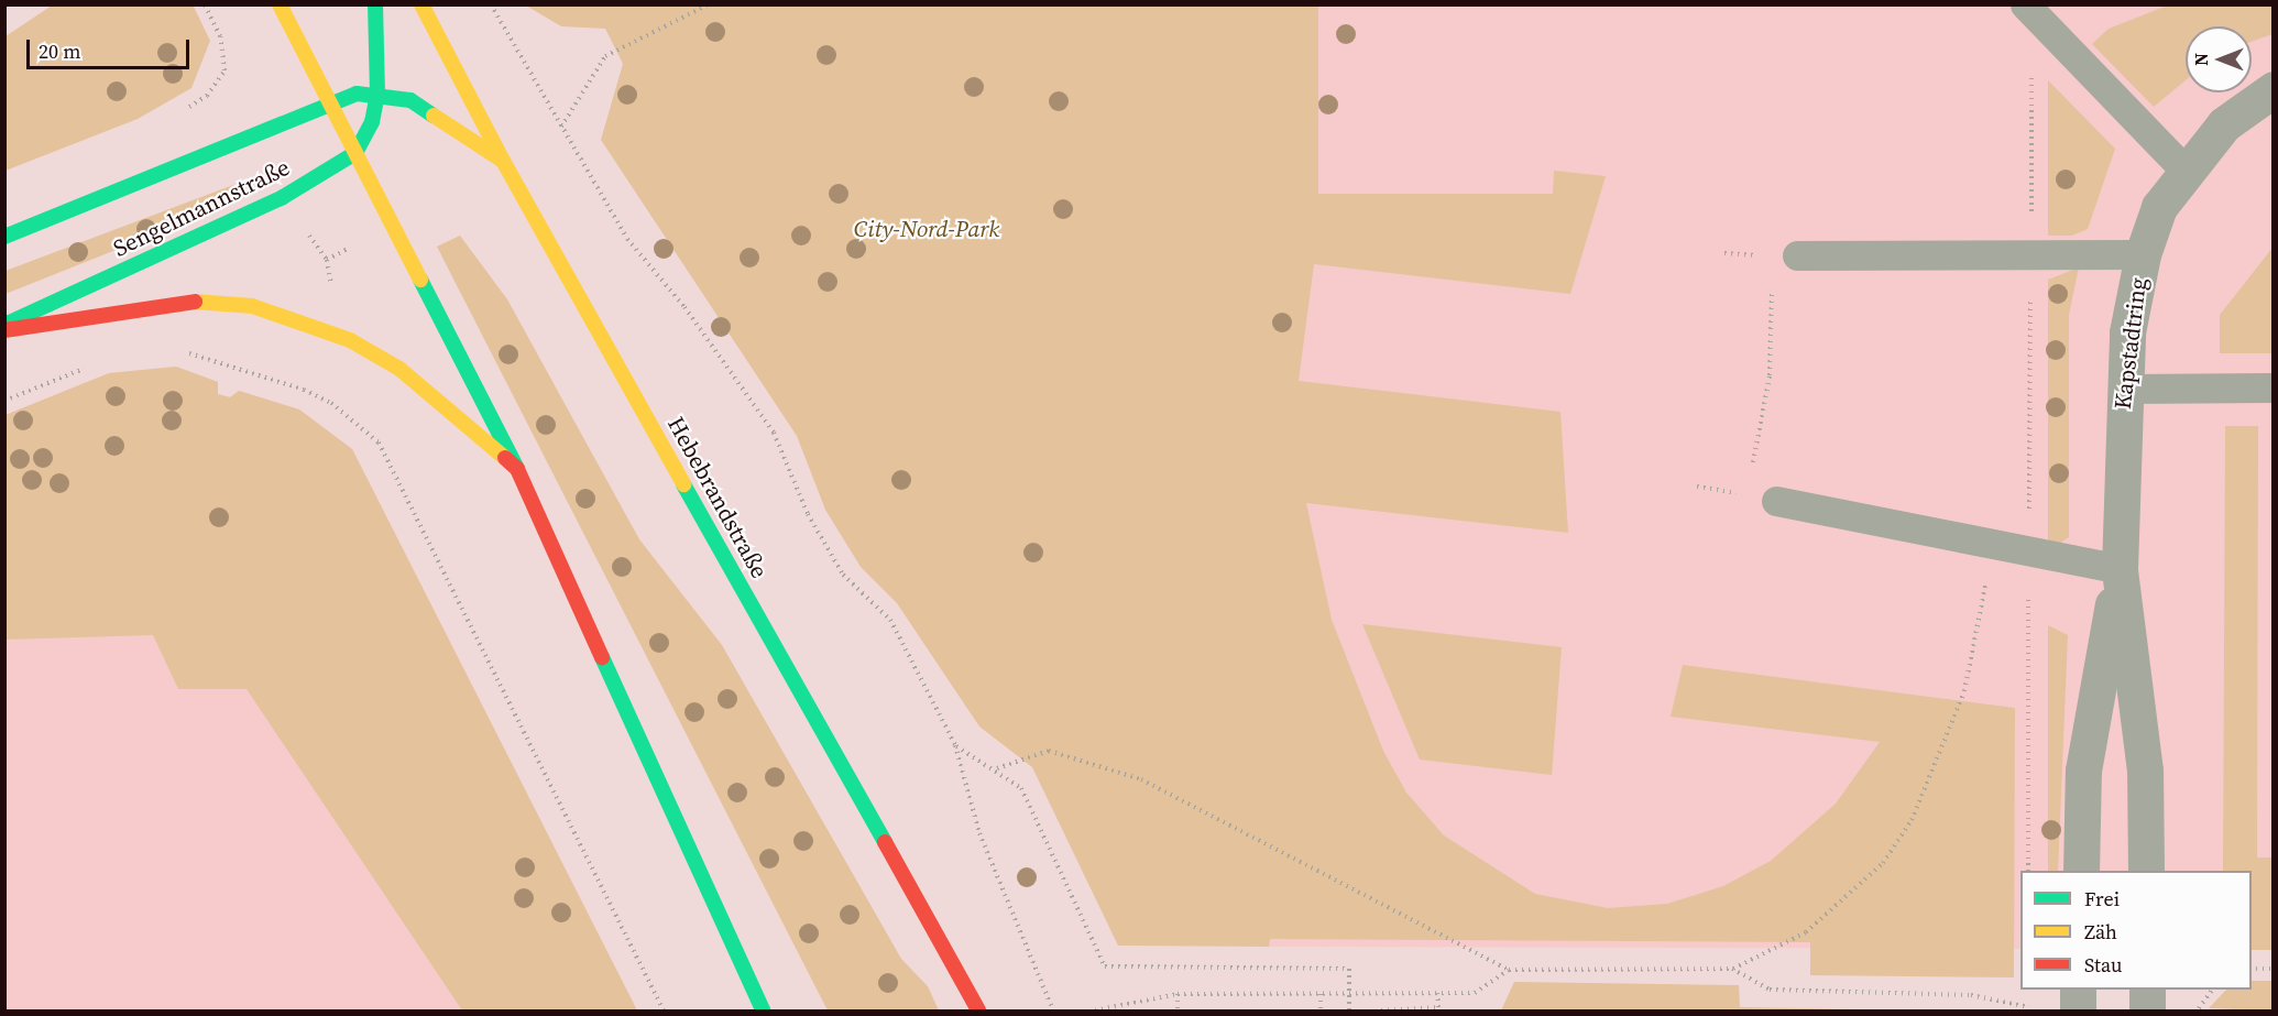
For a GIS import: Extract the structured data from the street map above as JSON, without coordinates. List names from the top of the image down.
{
  "streets": {
    "main road": ["Sengelmannstraße", "Hebebrandstraße"],
    "street": ["Kapstadtring"]
  },
  "crossings": [
    ["Sengelmannstraße", "Hebebrandstraße"]
  ],
  "parks": ["City-Nord-Park"],
  "legend": ["Frei", "Zäh", "Stau"],
  "scale_bar": "20 m",
  "north": "left"
}
